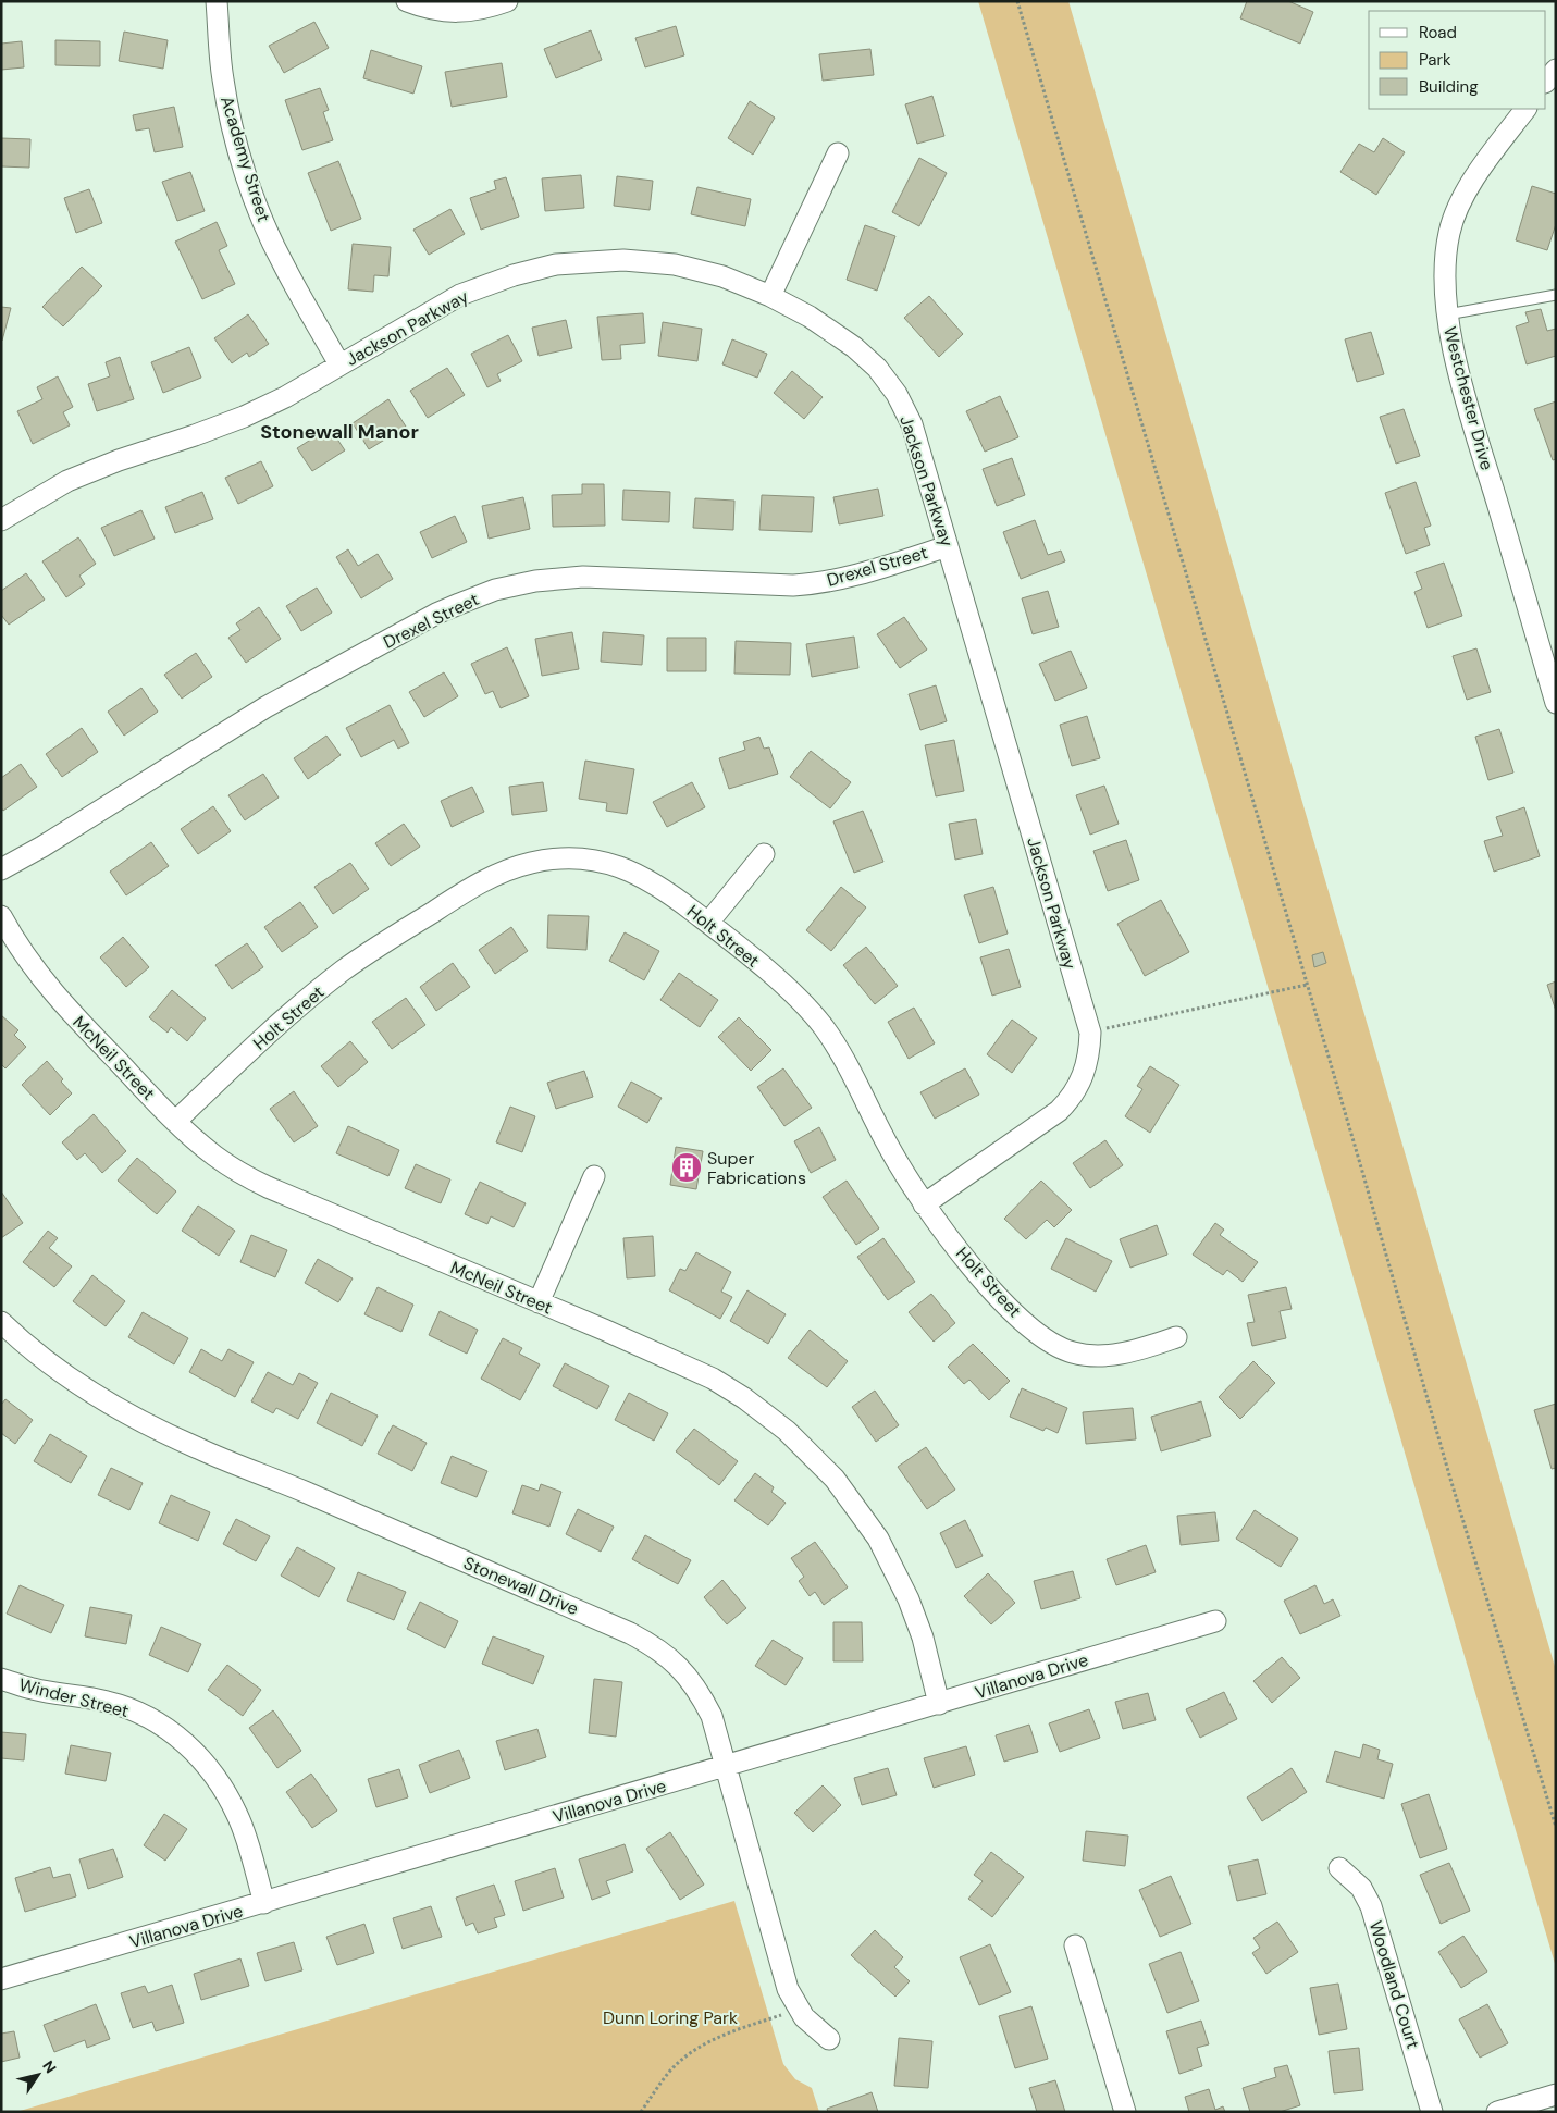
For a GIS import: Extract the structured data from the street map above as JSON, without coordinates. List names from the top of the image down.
{
  "streets": {
    "street": [
      "Academy Street",
      "Jackson Parkway",
      "Westchester Drive",
      "Drexel Street",
      "Holt Street",
      "McNeil Street",
      "Stonewall Drive",
      "Villanova Drive",
      "Winder Street",
      "Woodland Court"
    ]
  },
  "crossings": [
    ["Academy Street", "Jackson Parkway"],
    ["Jackson Parkway", "Drexel Street"],
    ["Jackson Parkway", "Holt Street"],
    ["Holt Street", "McNeil Street"],
    ["McNeil Street", "Villanova Drive"],
    ["Stonewall Drive", "Villanova Drive"],
    ["Villanova Drive", "Winder Street"]
  ],
  "districts": ["Stonewall Manor"],
  "parks": ["Dunn Loring Park"],
  "places": {
    "building": ["Super Fabrications"]
  },
  "legend": ["Road", "Park", "Building"],
  "north": "top right"
}
